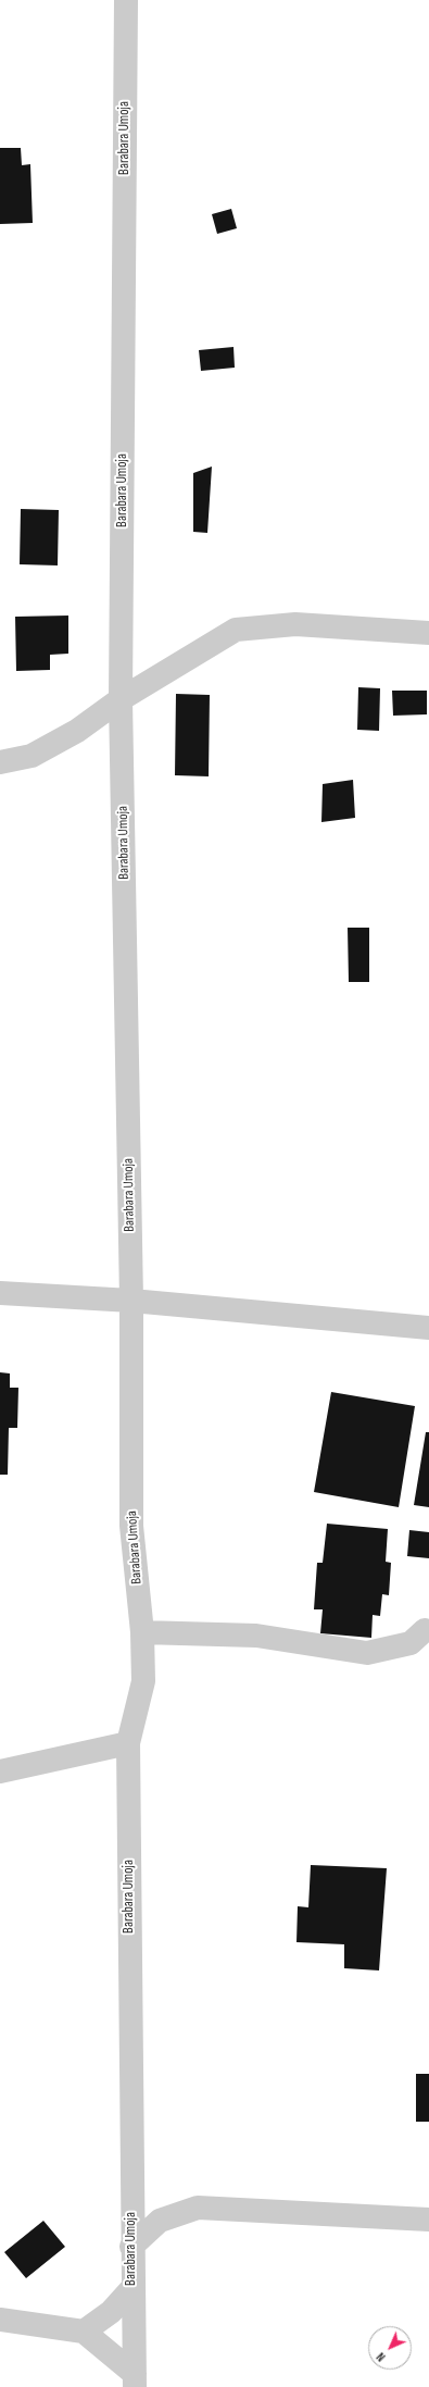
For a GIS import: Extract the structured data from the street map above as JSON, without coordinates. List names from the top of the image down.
{
  "streets": {
    "street": ["Barabara Umoja"]
  },
  "north": "bottom left"
}
